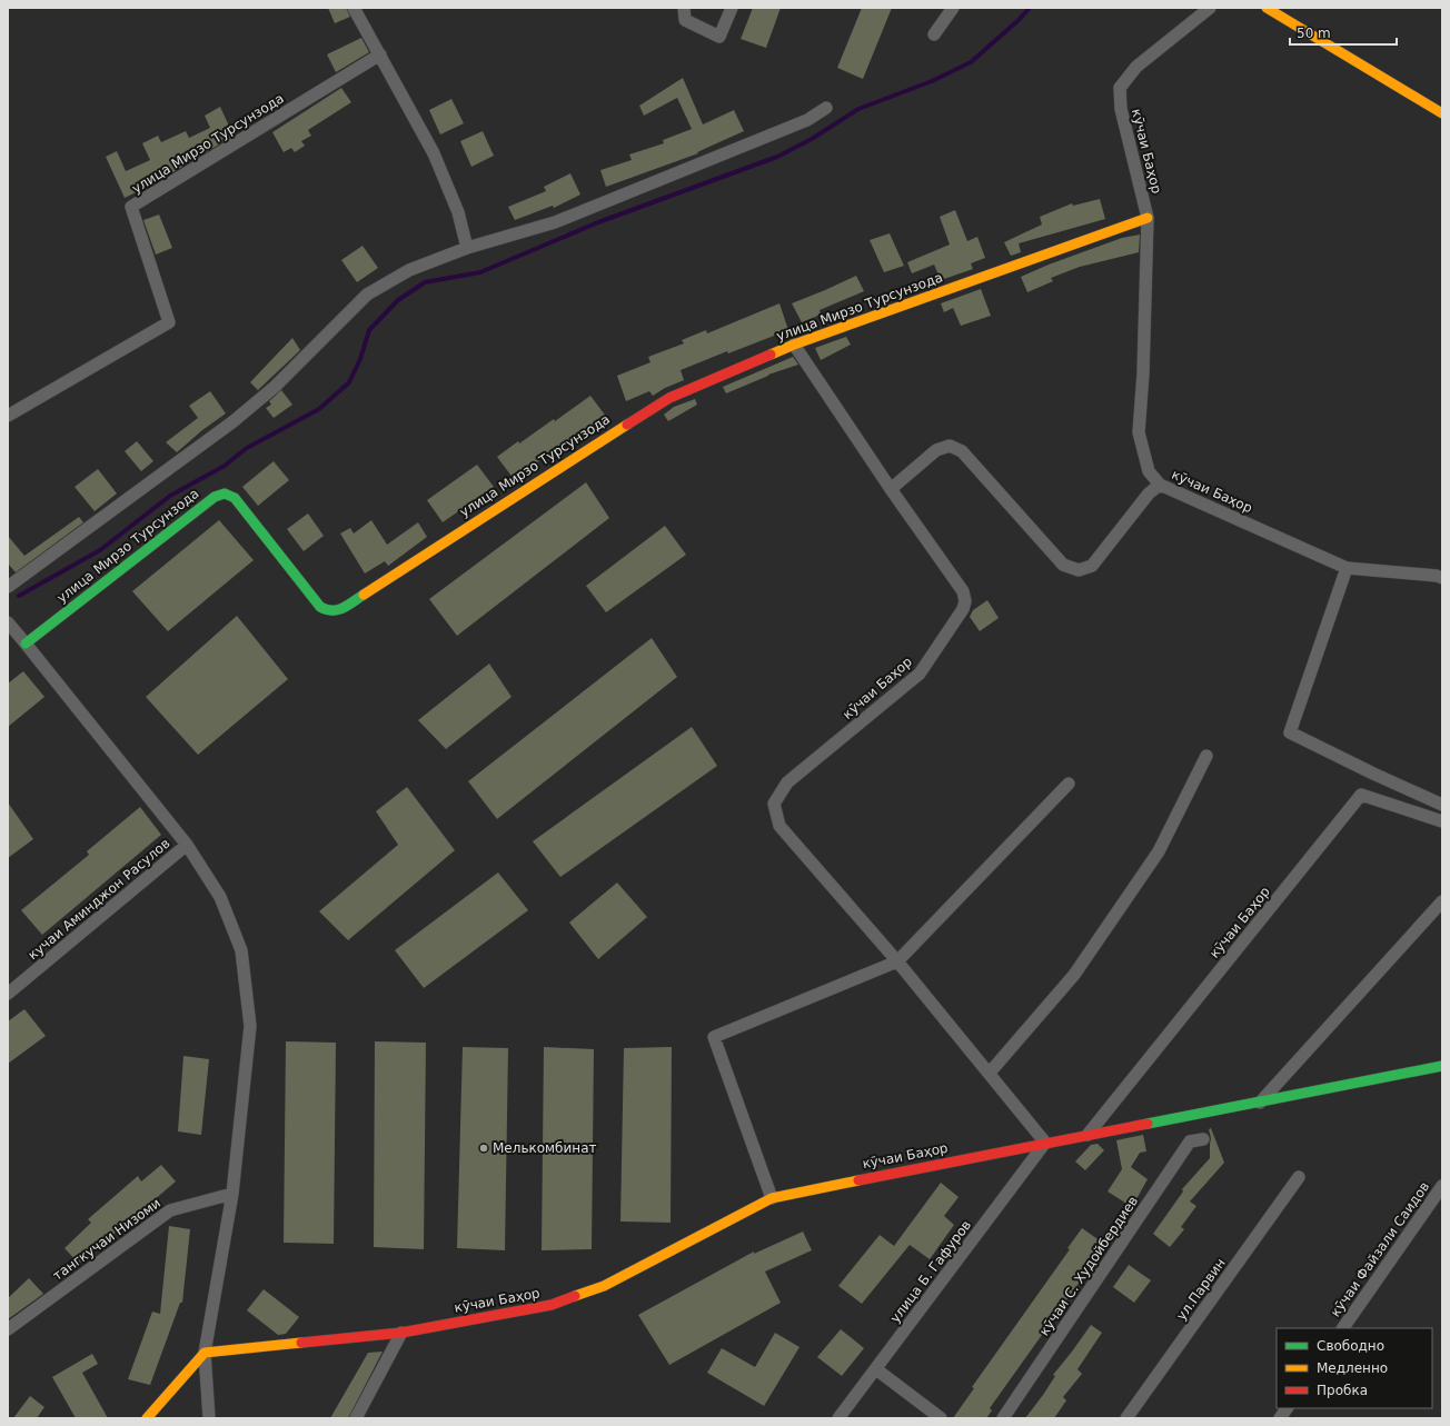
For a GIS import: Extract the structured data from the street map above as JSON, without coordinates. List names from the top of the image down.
{
  "streets": {
    "street": [
      "улица Мирзо Турсунзода",
      "кӯчаи Баҳор",
      "кучаи Аминджон Расулов",
      "тангкучаи Низоми",
      "кӯчаи Файзали Саидов",
      "кӯчаи С. Худойбердиев",
      "улица Б. Гафуров",
      "ул.Парвин"
    ]
  },
  "crossings": [
    ["улица Мирзо Турсунзода", "кӯчаи Баҳор"],
    ["кӯчаи Баҳор", "улица Б. Гафуров"]
  ],
  "places": ["Мелькомбинат"],
  "legend": ["Свободно", "Медленно", "Пробка"],
  "scale_bar": "50 m"
}
